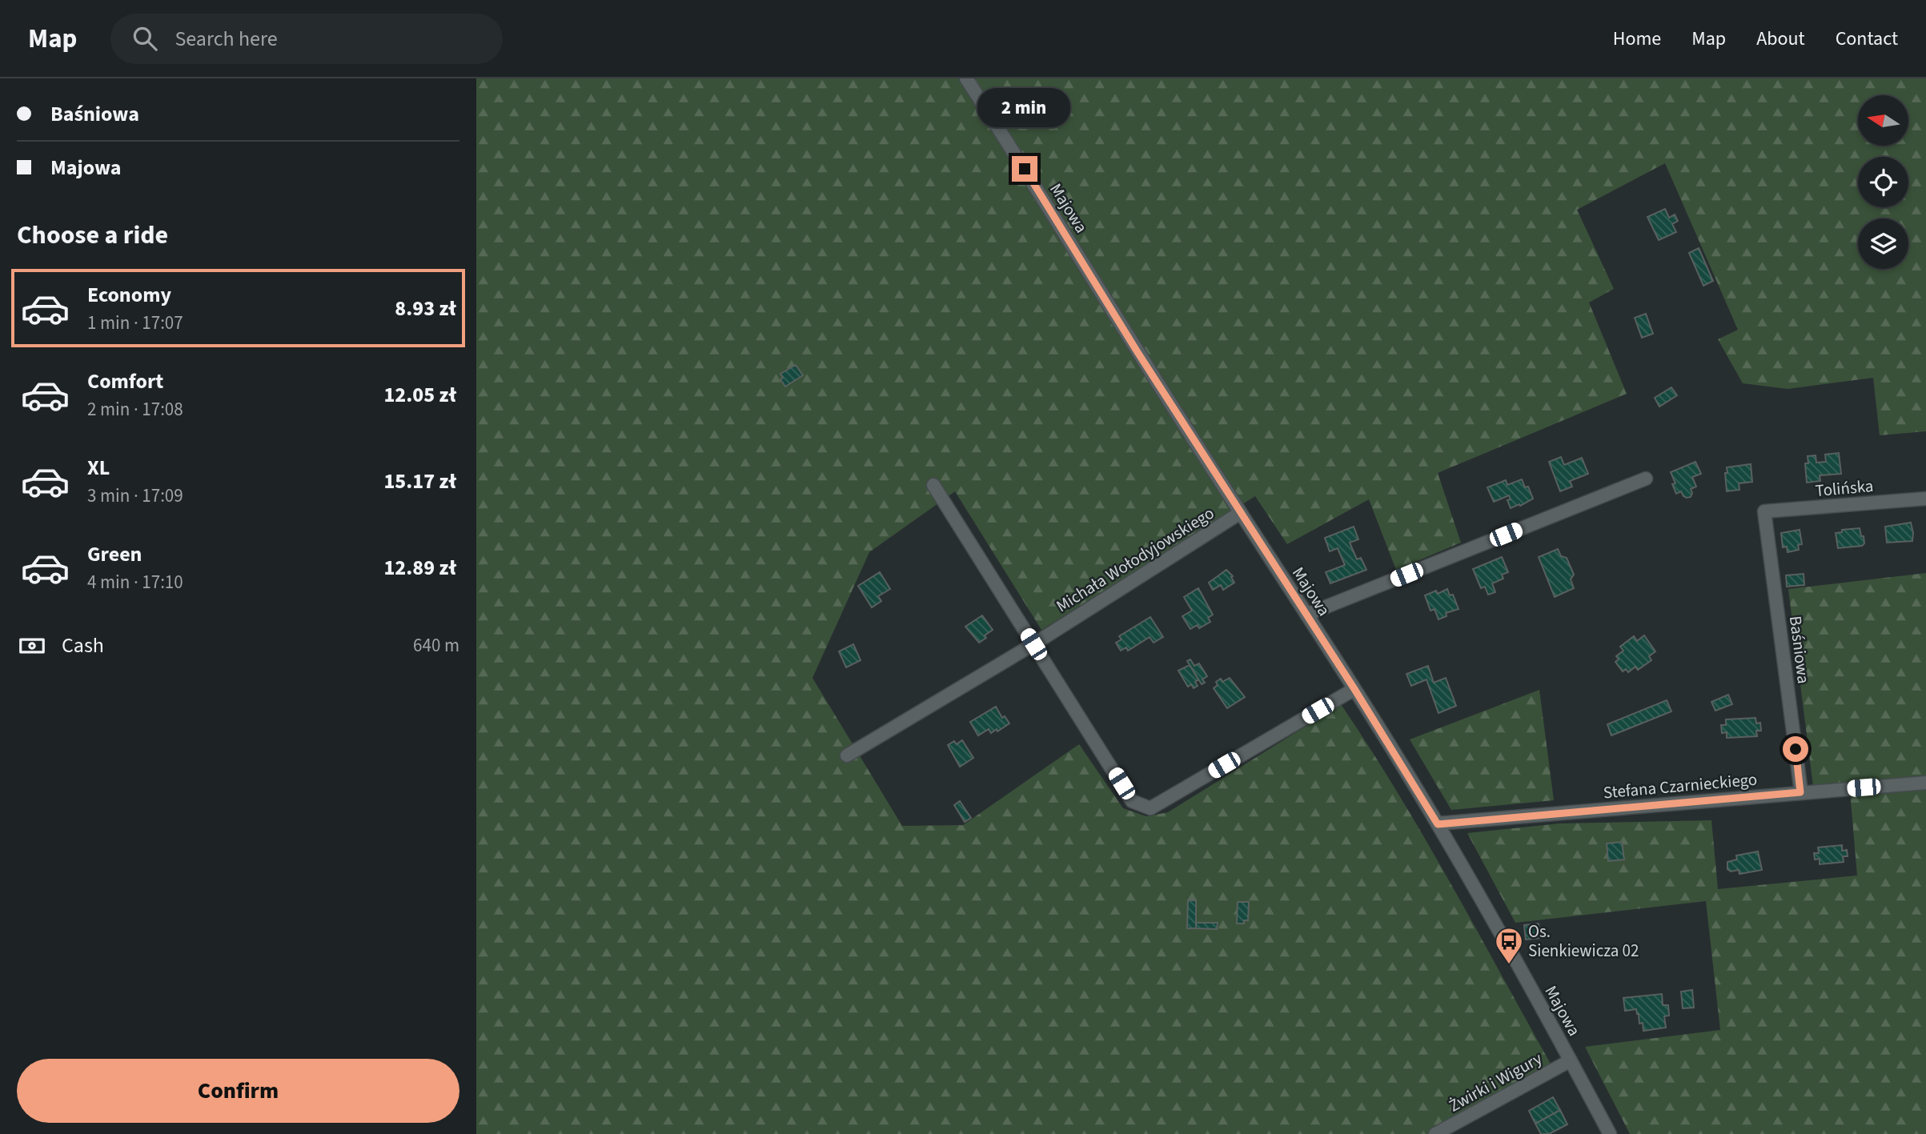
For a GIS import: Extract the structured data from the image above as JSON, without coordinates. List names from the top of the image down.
{
  "streets": {
    "street": [
      "Majowa",
      "Tolińska",
      "Michała Wołodyjowskiego",
      "Baśniowa",
      "Stefana Czarnieckiego",
      "Żwirki i Wigury"
    ]
  },
  "crossings": [
    ["Majowa", "Michała Wołodyjowskiego"],
    ["Majowa", "Stefana Czarnieckiego"],
    ["Majowa", "Żwirki i Wigury"],
    ["Tolińska", "Baśniowa"],
    ["Baśniowa", "Stefana Czarnieckiego"]
  ],
  "places": {
    "bus stop": ["Os. Sienkiewicza 02"]
  },
  "north": "left",
  "page": {
    "header": "Map",
    "search": "Search here",
    "nav": [
      "Home",
      "Map",
      "About",
      "Contact"
    ],
    "banner": ["Baśniowa", "Majowa"],
    "bubble": "2 min",
    "heading": "Choose a ride",
    "list": [
      {
        "name": "Economy",
        "note": "1 min · 17:07",
        "value": "8.93 zł"
      },
      {
        "name": "Comfort",
        "note": "2 min · 17:08",
        "value": "12.05 zł"
      },
      {
        "name": "XL",
        "note": "3 min · 17:09",
        "value": "15.17 zł"
      },
      {
        "name": "Green",
        "note": "4 min · 17:10",
        "value": "12.89 zł"
      }
    ],
    "pay": ["Cash", "640 m"],
    "buttons": "Confirm"
  }
}
